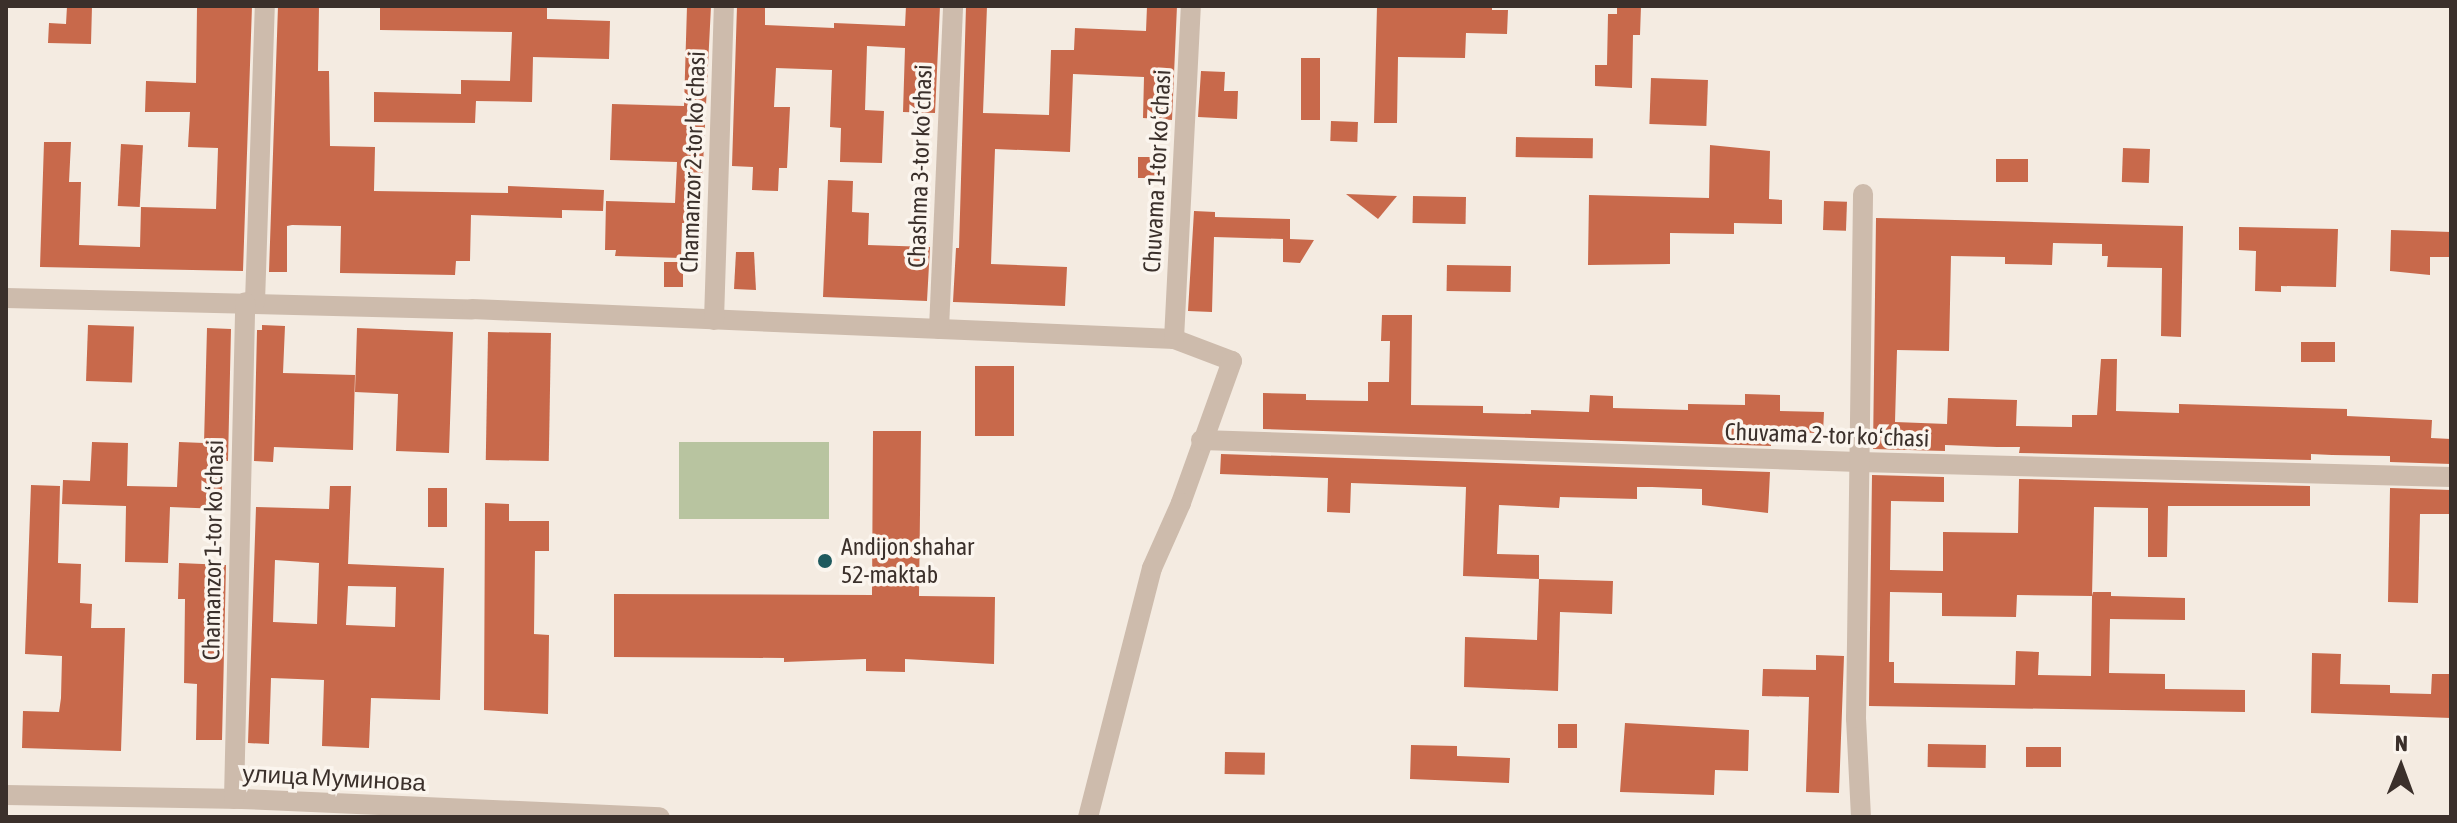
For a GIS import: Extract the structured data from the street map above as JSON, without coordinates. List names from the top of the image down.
{
  "streets": {
    "street": [
      "Chamanzor 2-tor koʻchasi",
      "Chashma 3-tor koʻchasi",
      "Chuvama 1-tor koʻchasi",
      "Chuvama 2-tor koʻchasi",
      "Chamanzor 1-tor koʻchasi",
      "улица Муминова"
    ]
  },
  "crossings": [
    ["Chamanzor 1-tor koʻchasi", "улица Муминова"]
  ],
  "places": ["Andijon shahar 52-maktab"],
  "north": "top"
}
